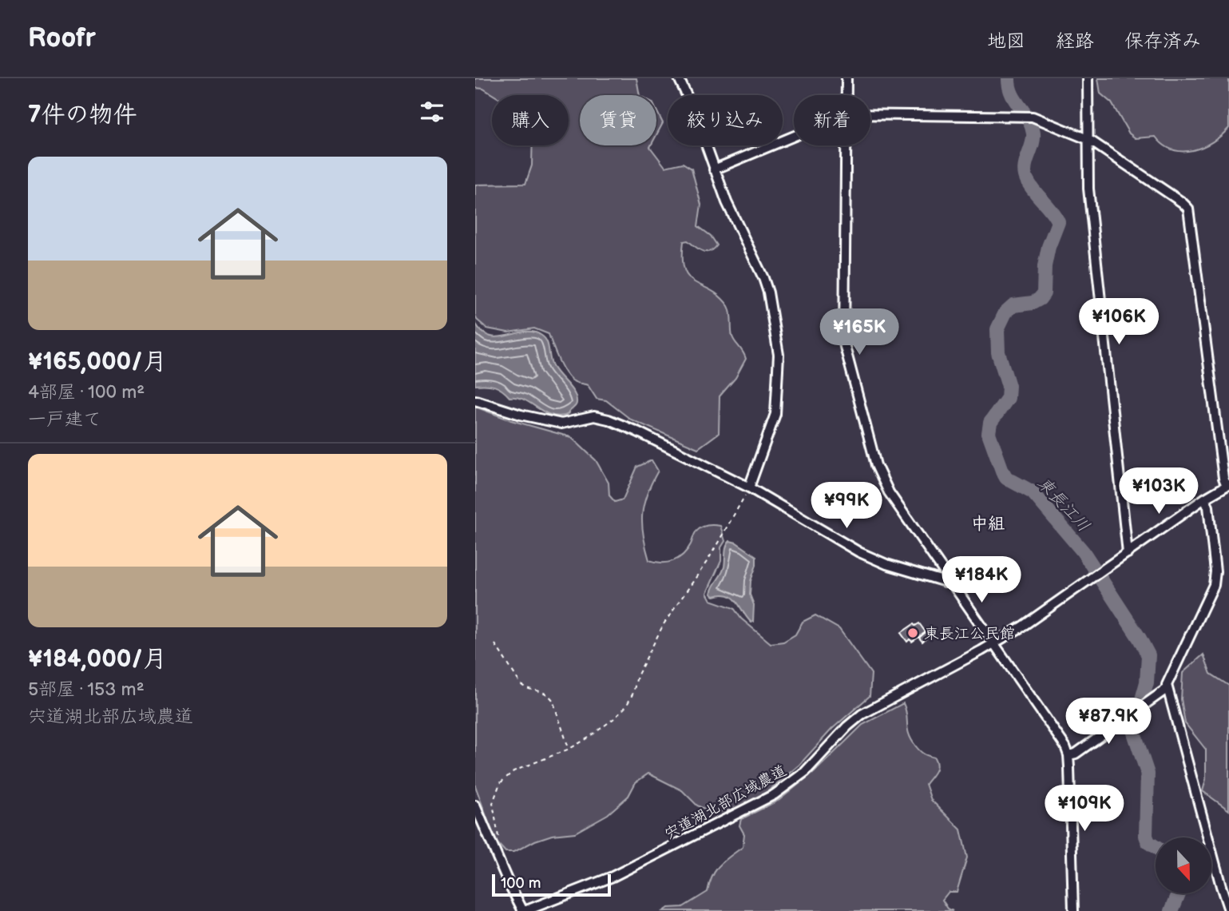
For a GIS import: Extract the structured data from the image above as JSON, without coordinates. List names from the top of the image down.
{
  "streets": {
    "street": ["宍道湖北部広域農道"]
  },
  "districts": ["中組"],
  "water": ["東長江川"],
  "places": ["東長江公民館"],
  "scale_bar": "100 m",
  "north": "bottom",
  "page": {
    "header": "Roofr",
    "nav": ["地図", "経路", "保存済み"],
    "heading": "7件の物件",
    "chip": [
      "購入",
      "賃貸",
      "絞り込み",
      "新着"
    ],
    "list": [
      {
        "name": "¥165,000/月",
        "note": "4部屋 · 100 m² · 一戸建て"
      },
      {
        "name": "¥184,000/月",
        "note": "5部屋 · 153 m² · 宍道湖北部広域農道"
      }
    ],
    "price": [
      "¥106K",
      "¥165K",
      "¥103K",
      "¥99K",
      "¥184K",
      "¥87.9K",
      "¥109K"
    ],
    "scale": "100 m"
  }
}
